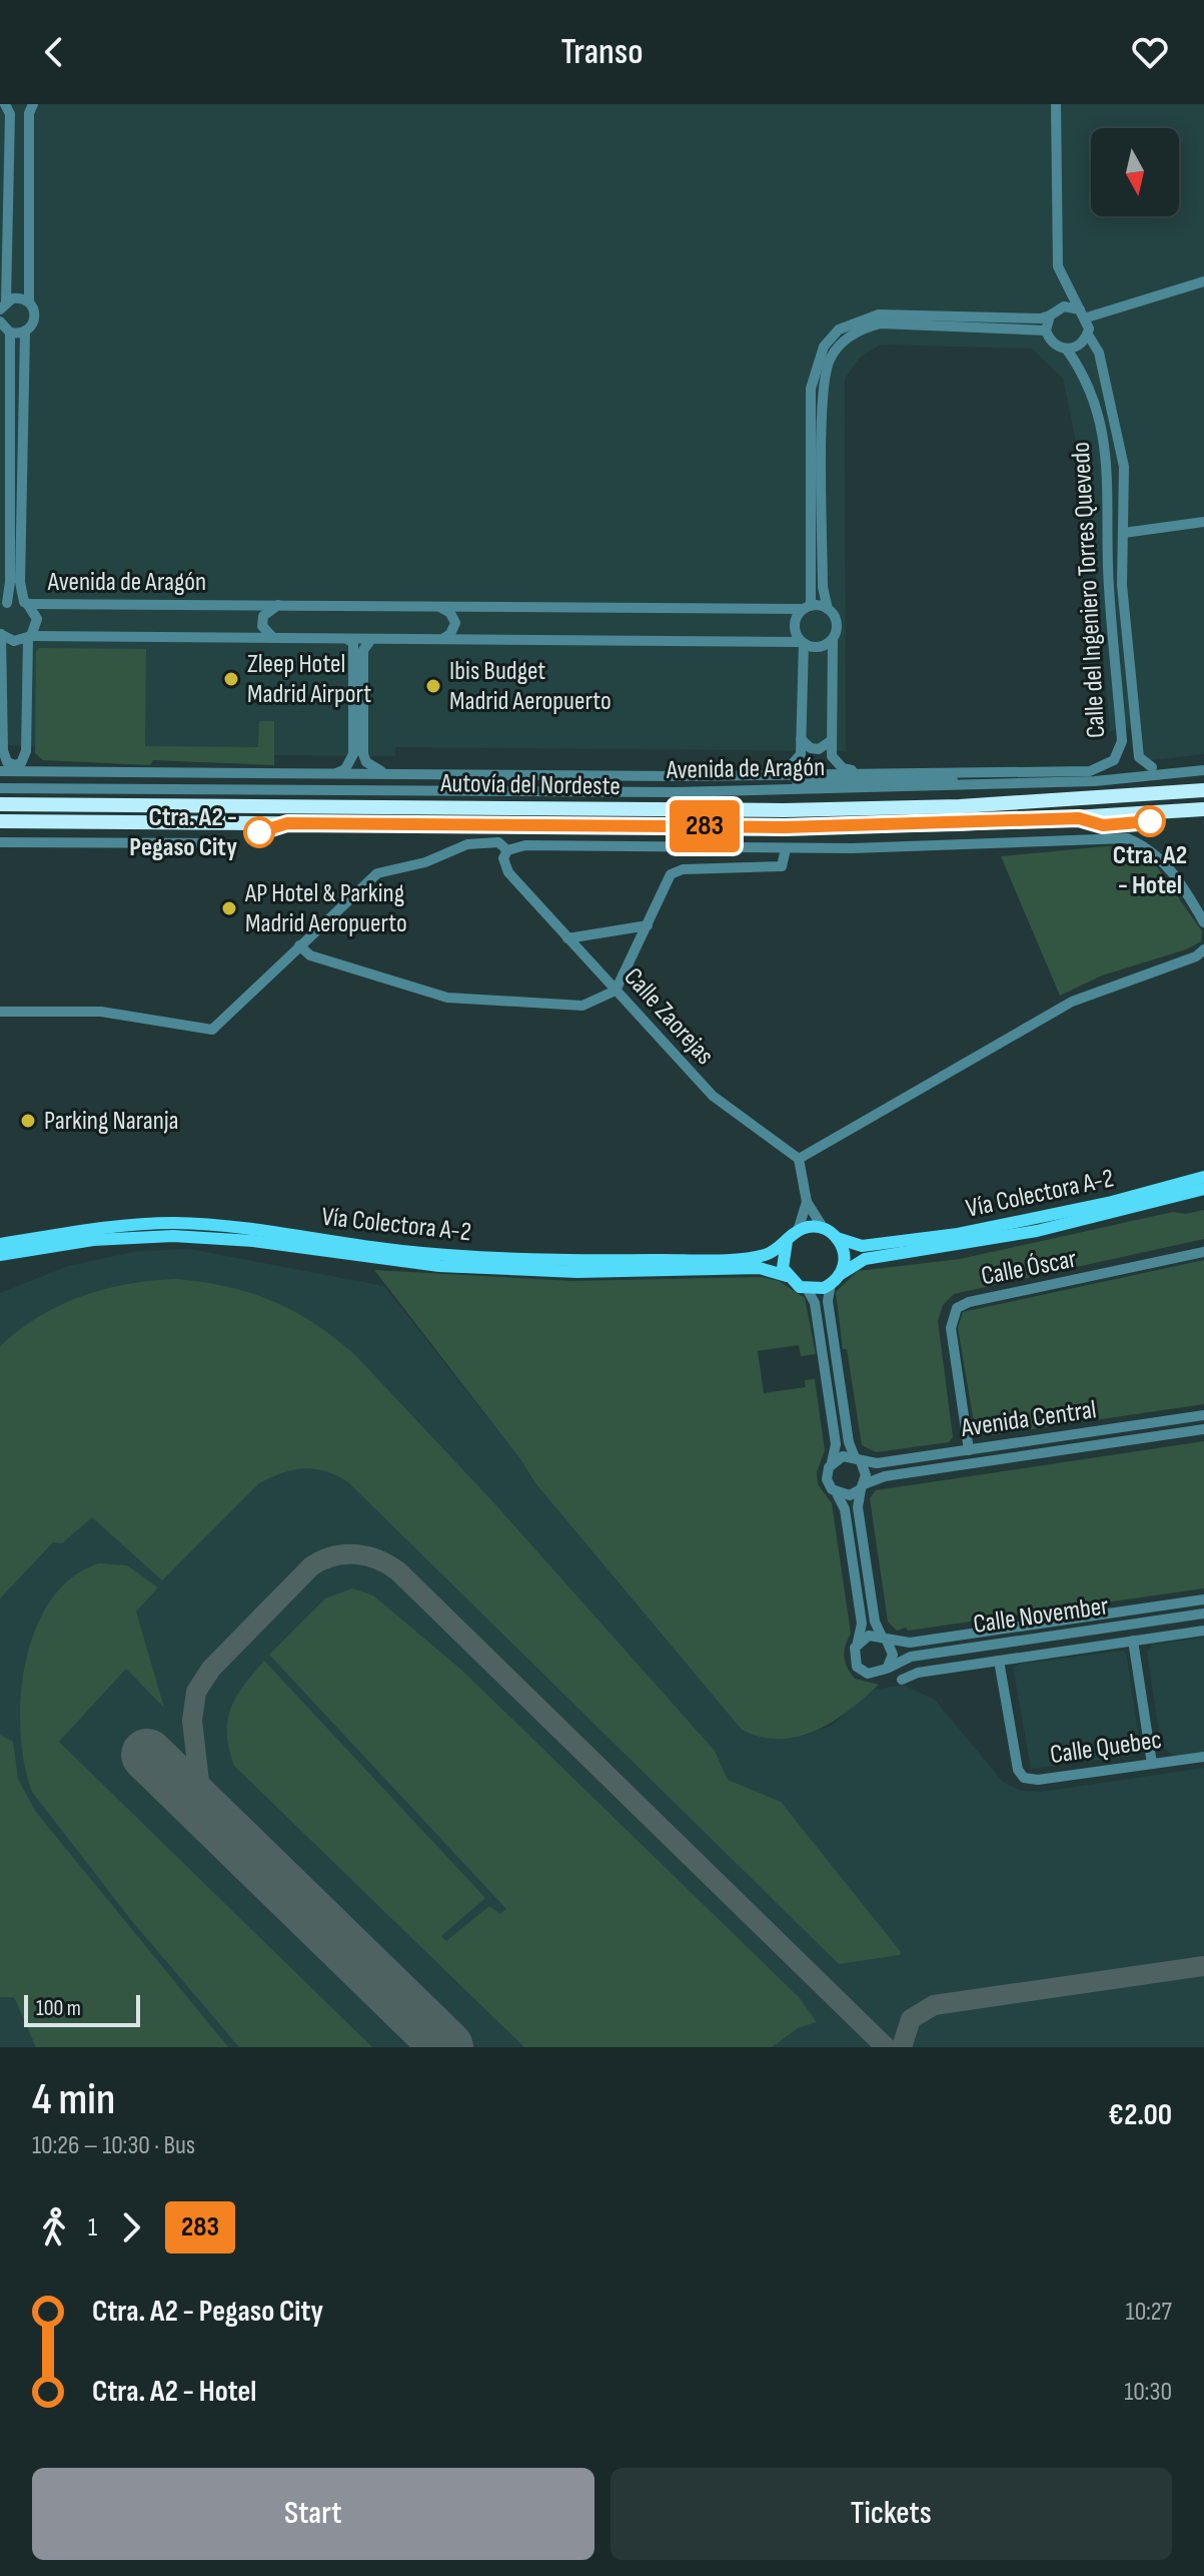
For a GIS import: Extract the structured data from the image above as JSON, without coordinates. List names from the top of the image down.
{
  "streets": {
    "highway": ["Autovía del Nordeste"],
    "main road": ["Vía Colectora A-2"],
    "street": [
      "Avenida de Aragón",
      "Calle del Ingeniero Torres Quevedo",
      "Calle Zaorejas",
      "Calle Óscar",
      "Avenida Central",
      "Calle November",
      "Calle Quebec"
    ]
  },
  "crossings": [
    ["Avenida de Aragón", "Calle del Ingeniero Torres Quevedo"],
    ["Calle Óscar", "Avenida Central"],
    ["Calle November", "Calle Quebec"]
  ],
  "places": [
    "Zleep Hotel Madrid Airport",
    "Ibis Budget Madrid Aeropuerto",
    "Ctra. A2 - Hotel",
    "Ctra. A2 - Pegaso City",
    "AP Hotel & Parking Madrid Aeropuerto",
    "Parking Naranja"
  ],
  "lines": ["bus line 283"],
  "scale_bar": "100 m",
  "north": "bottom",
  "page": {
    "header": "Transo",
    "on_map": "283",
    "scale": "100 m",
    "heading": ["4 min", "10:26 – 10:30 · Bus", "€2.00"],
    "legs": ["1", "283"],
    "list": [
      {
        "name": "Ctra. A2 - Pegaso City",
        "value": "10:27"
      },
      {
        "name": "Ctra. A2 - Hotel",
        "value": "10:30"
      }
    ],
    "buttons": ["Start", "Tickets"]
  }
}
